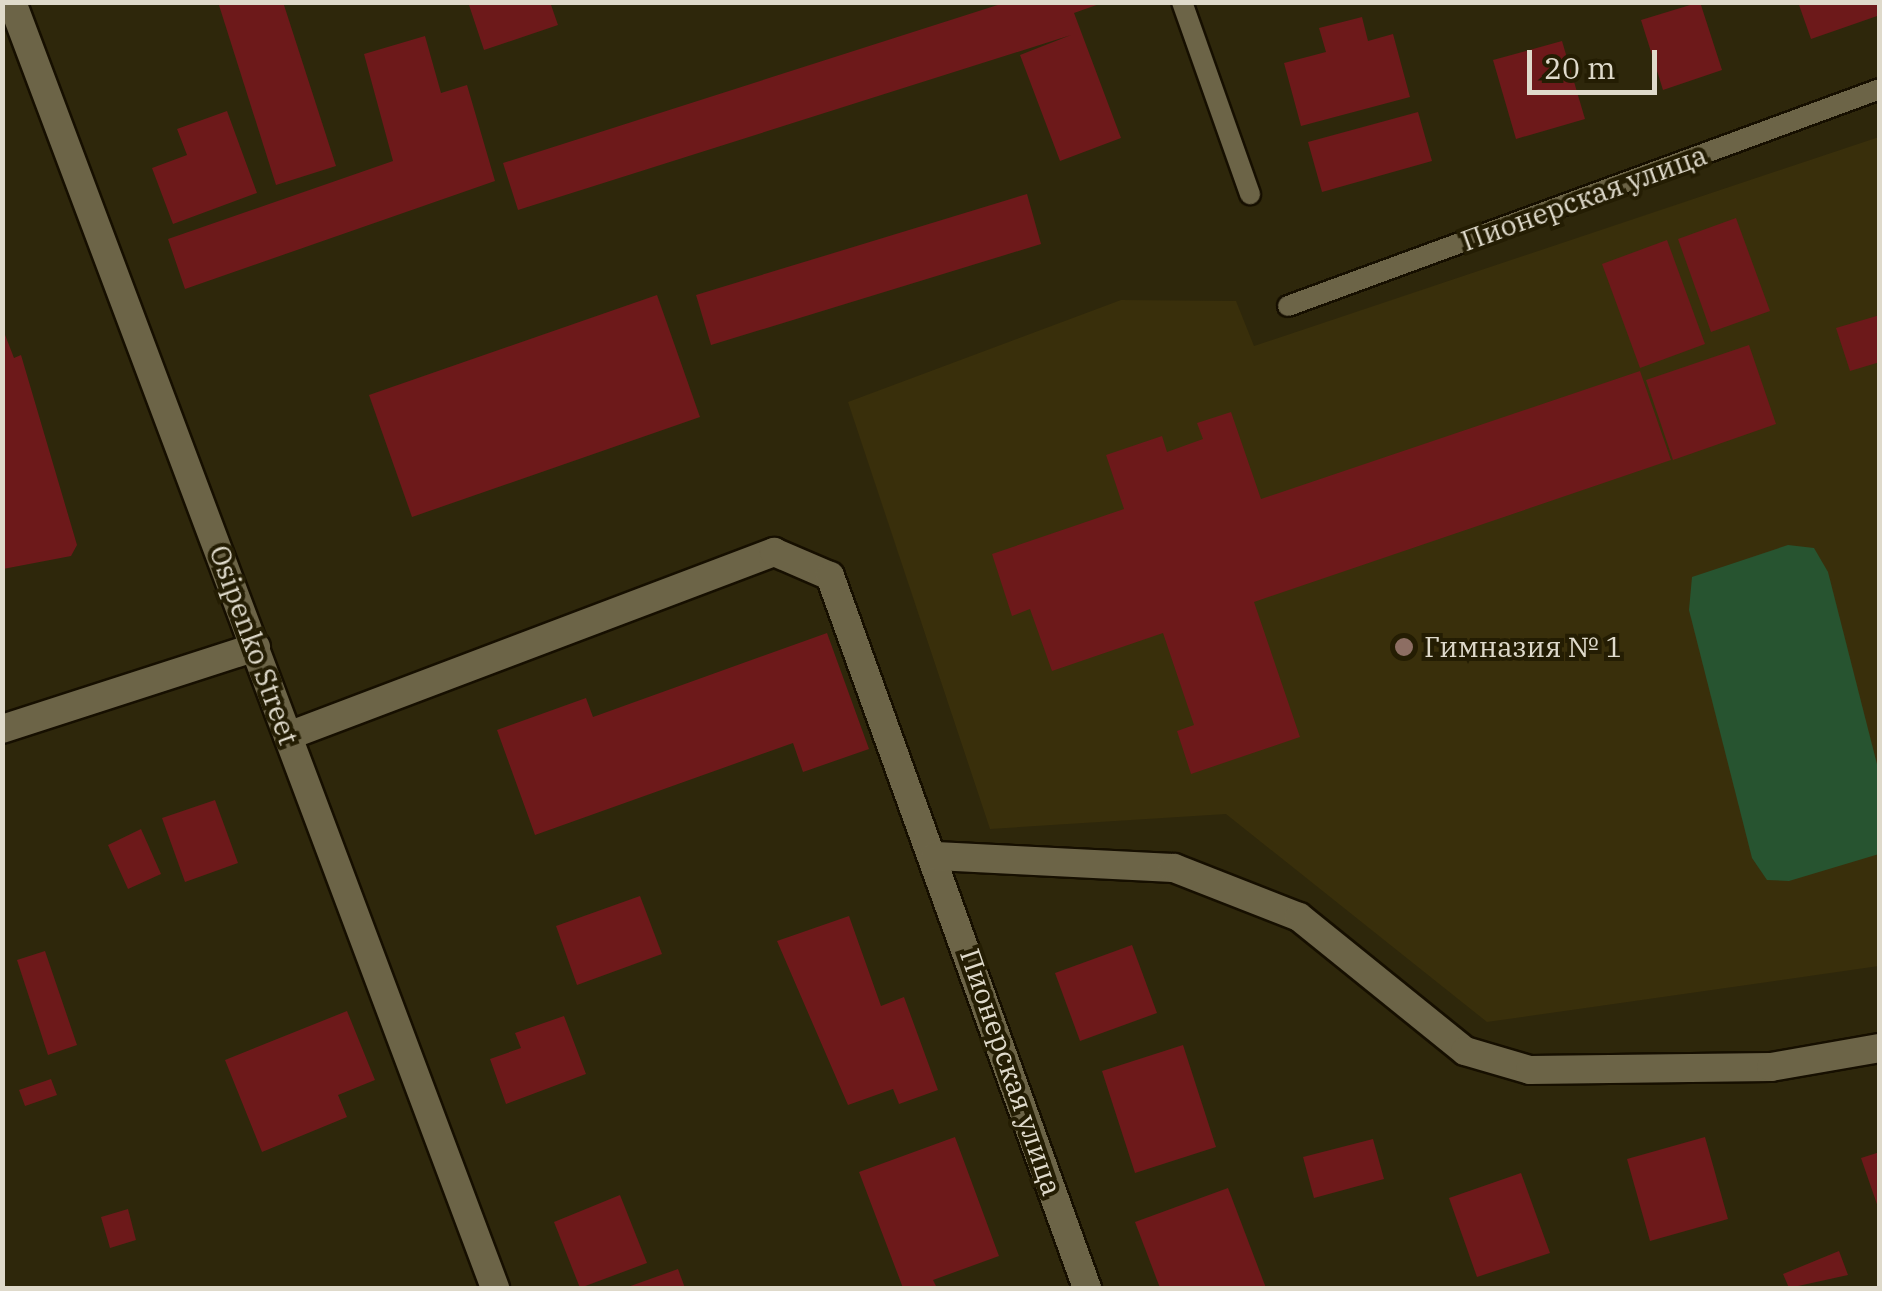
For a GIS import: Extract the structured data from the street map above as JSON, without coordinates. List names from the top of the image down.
{
  "streets": {
    "street": ["Пионерская улица", "Osipenko Street"]
  },
  "crossings": [
    ["Пионерская улица", "Osipenko Street"]
  ],
  "places": ["Гимназия № 1"],
  "scale_bar": "20 m"
}
